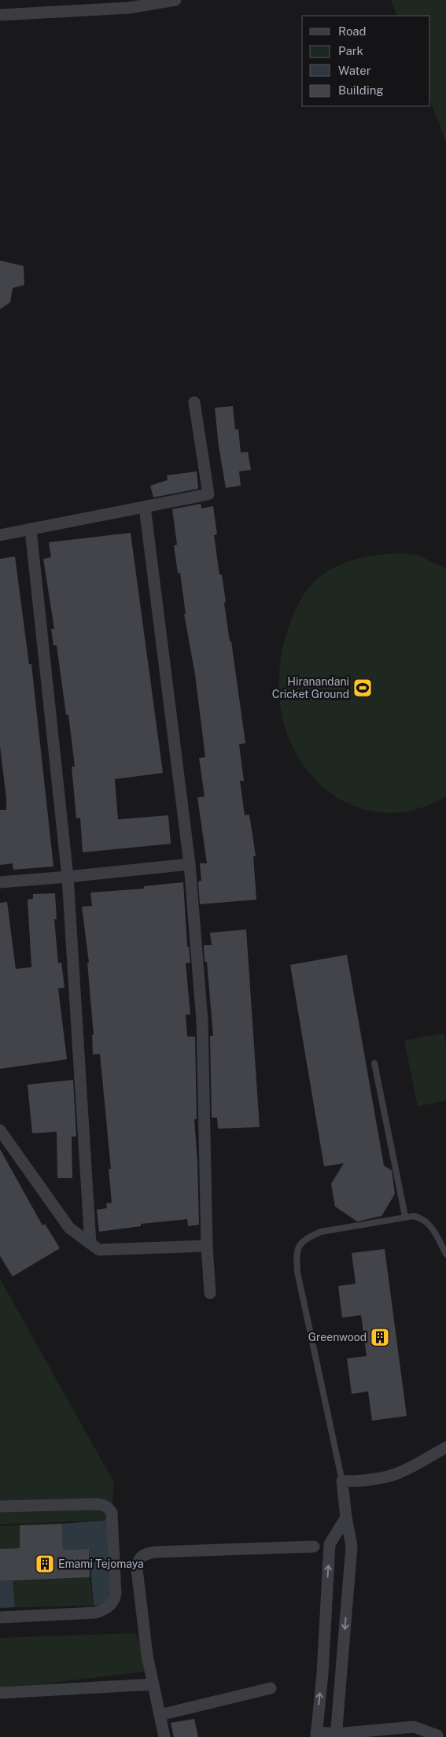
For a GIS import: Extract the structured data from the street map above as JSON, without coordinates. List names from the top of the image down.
{
  "places": {
    "sports": ["Hiranandani Cricket Ground"],
    "building": ["Greenwood", "Emami Tejomaya"]
  },
  "legend": [
    "Road",
    "Park",
    "Water",
    "Building"
  ]
}
